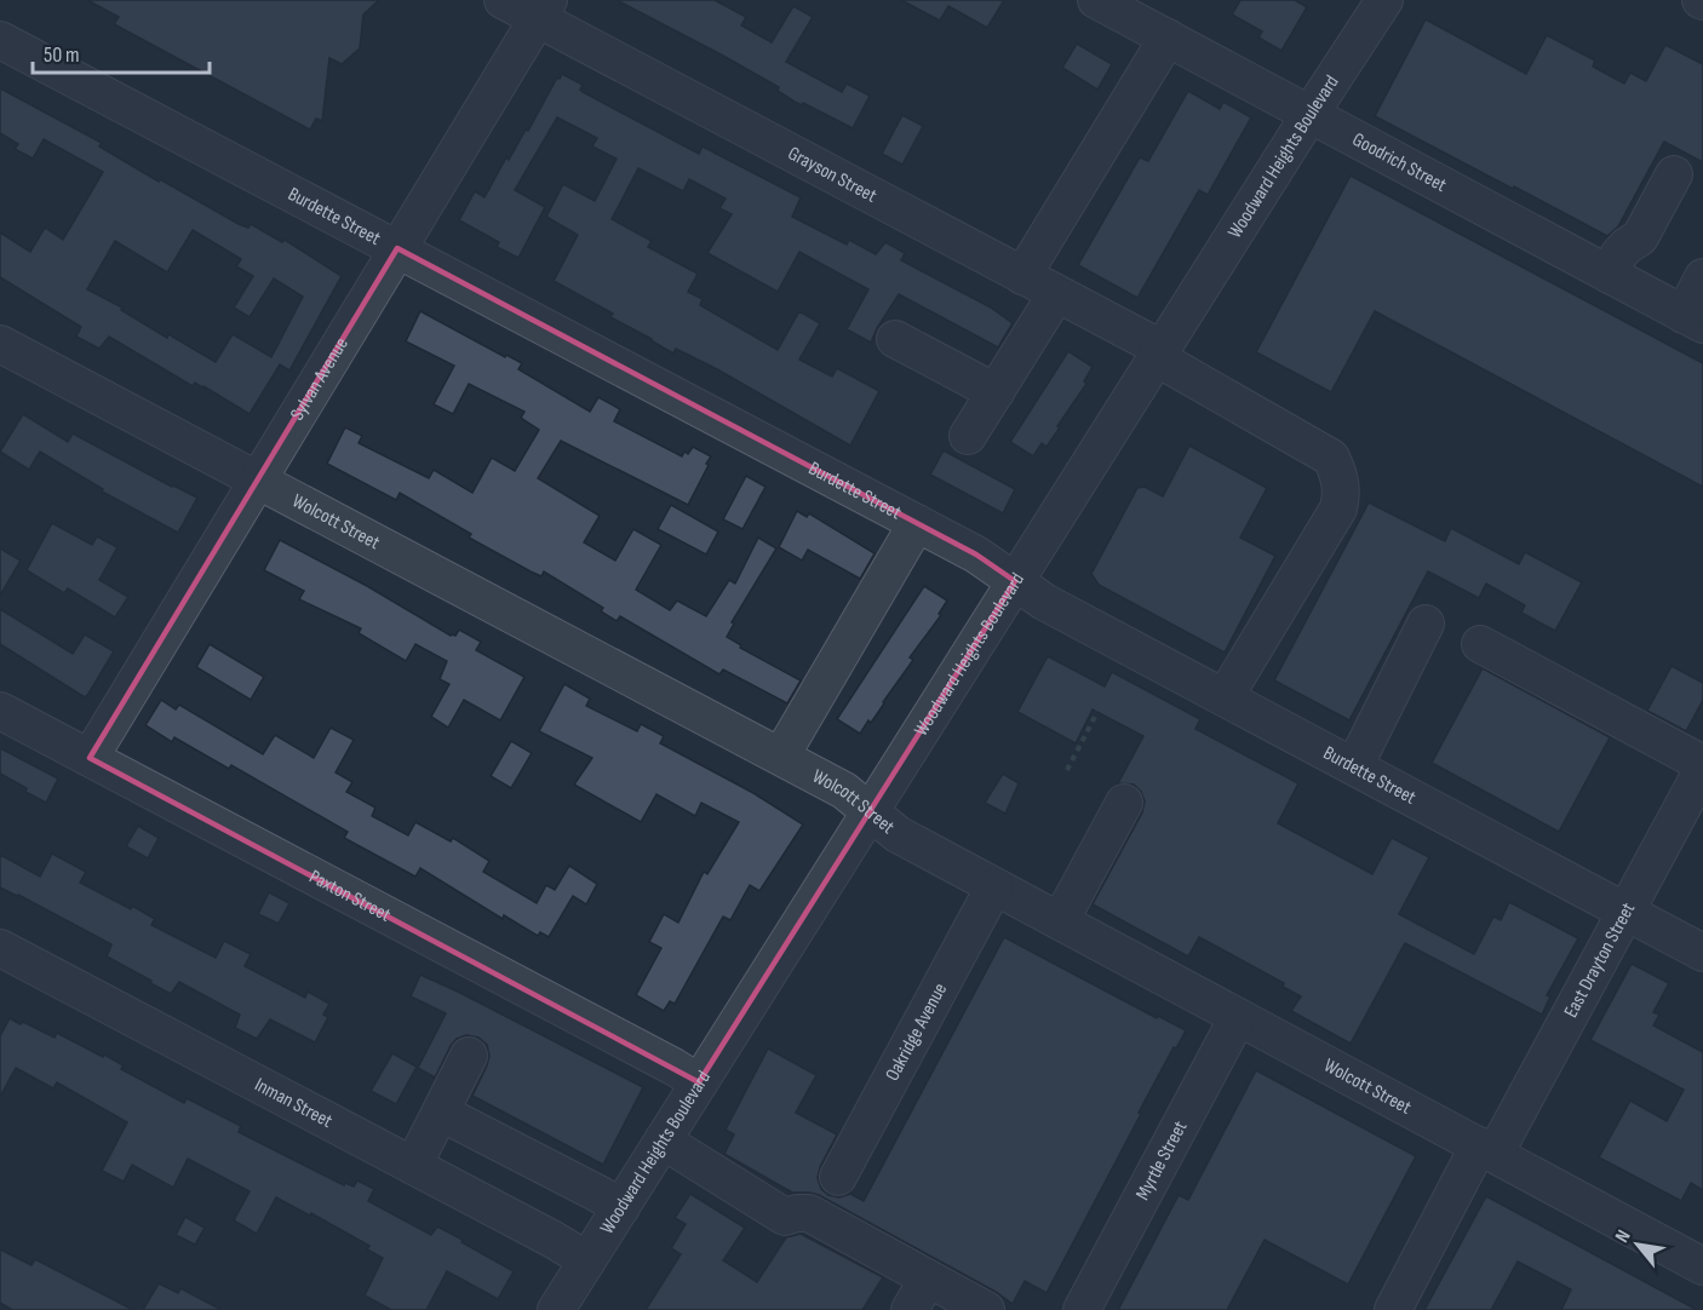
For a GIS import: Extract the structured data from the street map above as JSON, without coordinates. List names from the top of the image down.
{
  "streets": {
    "street": [
      "Woodward Heights Boulevard",
      "Goodrich Street",
      "Grayson Street",
      "Burdette Street",
      "Sylvan Avenue",
      "Wolcott Street",
      "Paxton Street",
      "East Drayton Street",
      "Oakridge Avenue",
      "Inman Street",
      "Myrtle Street"
    ]
  },
  "crossings": [
    ["Woodward Heights Boulevard", "Goodrich Street"],
    ["Woodward Heights Boulevard", "Grayson Street"],
    ["Woodward Heights Boulevard", "Burdette Street"],
    ["Woodward Heights Boulevard", "Wolcott Street"],
    ["Woodward Heights Boulevard", "Paxton Street"],
    ["Woodward Heights Boulevard", "Inman Street"],
    ["Grayson Street", "Burdette Street"],
    ["Grayson Street", "Sylvan Avenue"],
    ["Burdette Street", "Sylvan Avenue"],
    ["Burdette Street", "East Drayton Street"],
    ["Sylvan Avenue", "Wolcott Street"],
    ["Sylvan Avenue", "Paxton Street"],
    ["Wolcott Street", "East Drayton Street"],
    ["Wolcott Street", "Oakridge Avenue"],
    ["Wolcott Street", "Myrtle Street"]
  ],
  "scale_bar": "50 m",
  "north": "top left"
}
